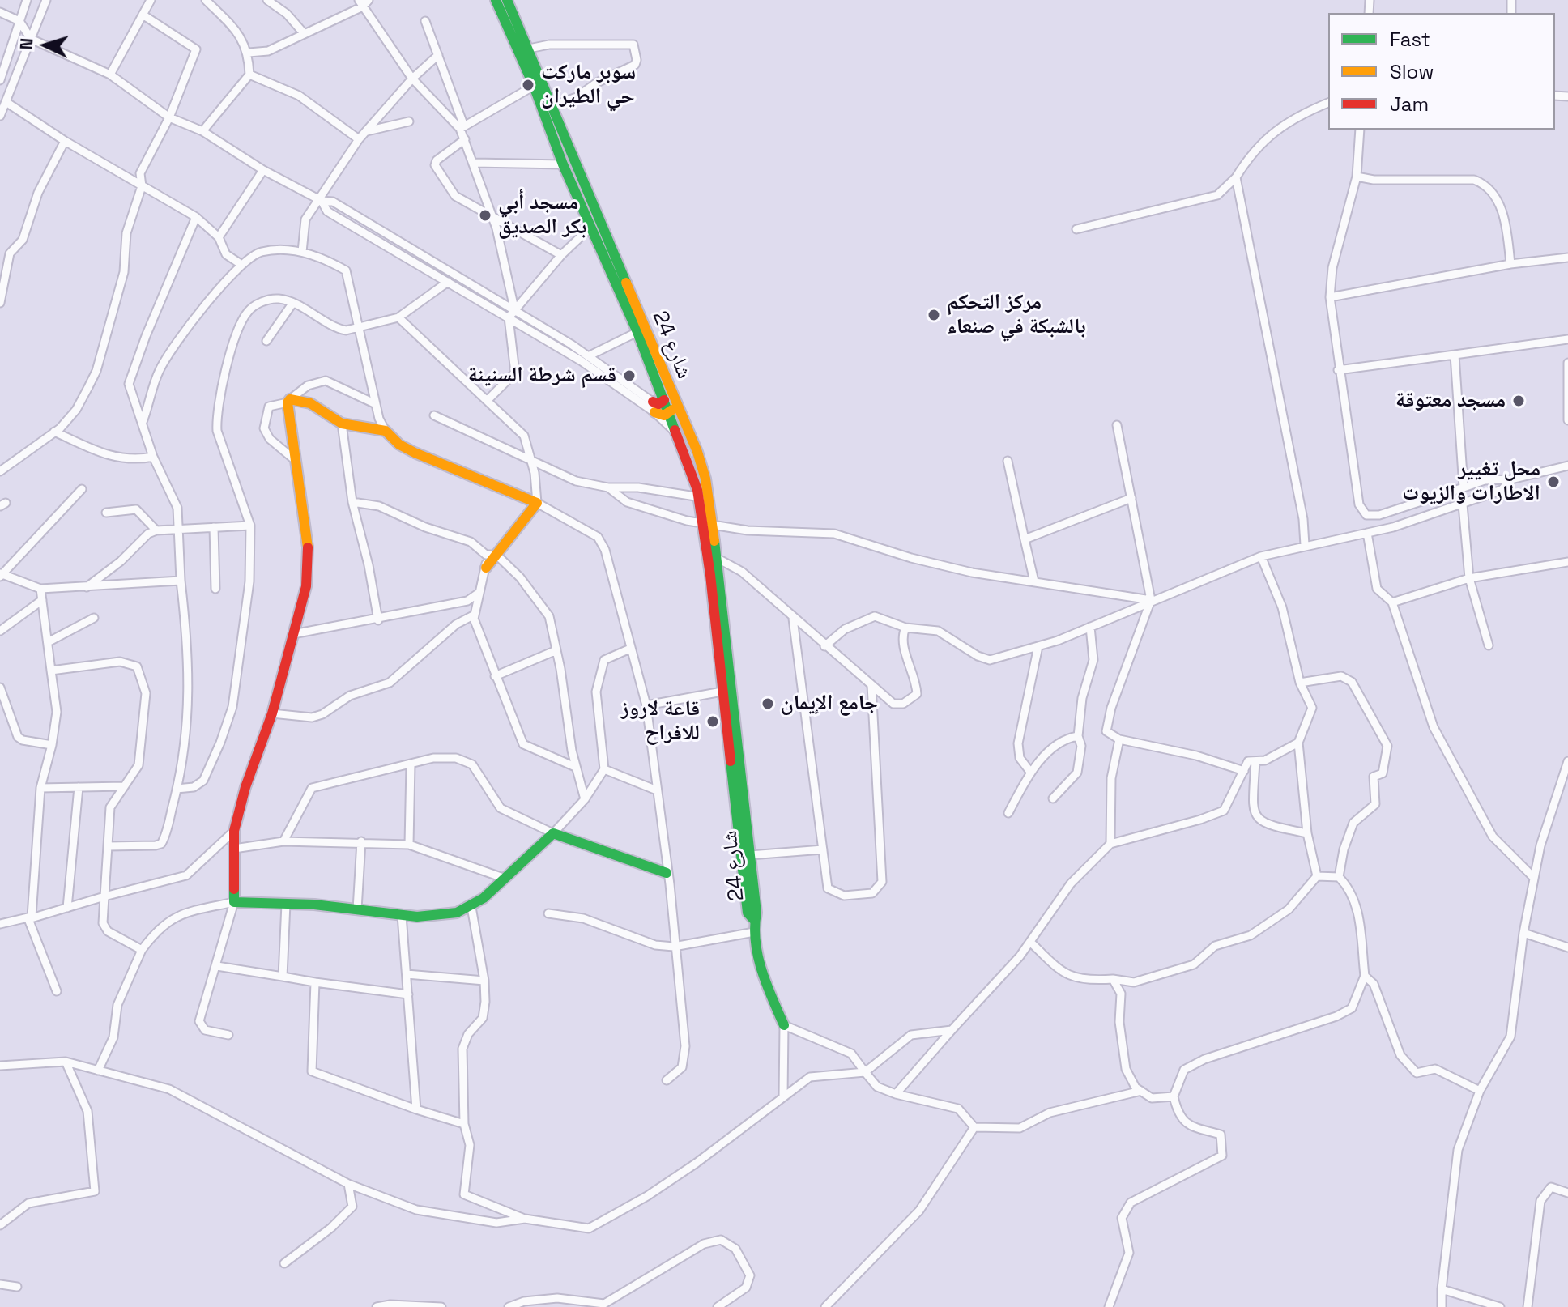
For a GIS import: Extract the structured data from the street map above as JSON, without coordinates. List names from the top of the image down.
{
  "streets": {
    "street": ["شارع 24"]
  },
  "places": [
    "سوبر ماركت حي الطيران",
    "مسجد أبي بكر الصديق",
    "مركز التحكم بالشبكة في صنعاء",
    "قسم شرطة السنينة",
    "مسجد معتوقة",
    "محل تغيير الاطارات والزيوت",
    "جامع الإيمان",
    "قاعة لاروز للافراح"
  ],
  "legend": ["Fast", "Slow", "Jam"],
  "north": "left"
}
